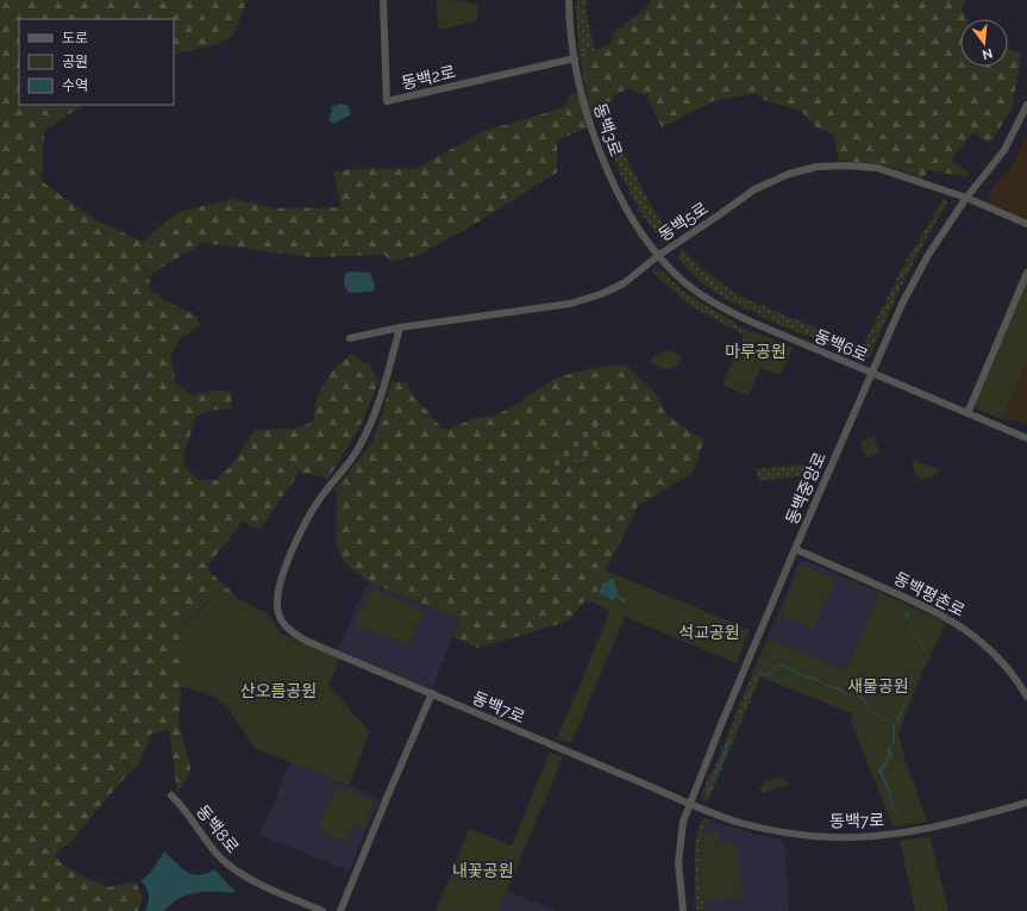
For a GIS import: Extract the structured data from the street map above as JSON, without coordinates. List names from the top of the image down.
{
  "streets": {
    "street": [
      "동백2로",
      "동백3로",
      "동백5로",
      "동백6로",
      "동백중앙로",
      "동백평촌로",
      "동백7로",
      "동백8로"
    ]
  },
  "crossings": [
    ["동백2로", "동백3로"],
    ["동백3로", "동백5로"],
    ["동백3로", "동백6로"],
    ["동백5로", "동백6로"],
    ["동백5로", "동백중앙로"],
    ["동백5로", "동백7로"],
    ["동백6로", "동백중앙로"],
    ["동백중앙로", "동백평촌로"],
    ["동백중앙로", "동백7로"]
  ],
  "parks": [
    "마루공원",
    "석교공원",
    "새물공원",
    "산오름공원",
    "내꽃공원"
  ],
  "legend": ["도로", "공원", "수역"],
  "north": "bottom"
}
